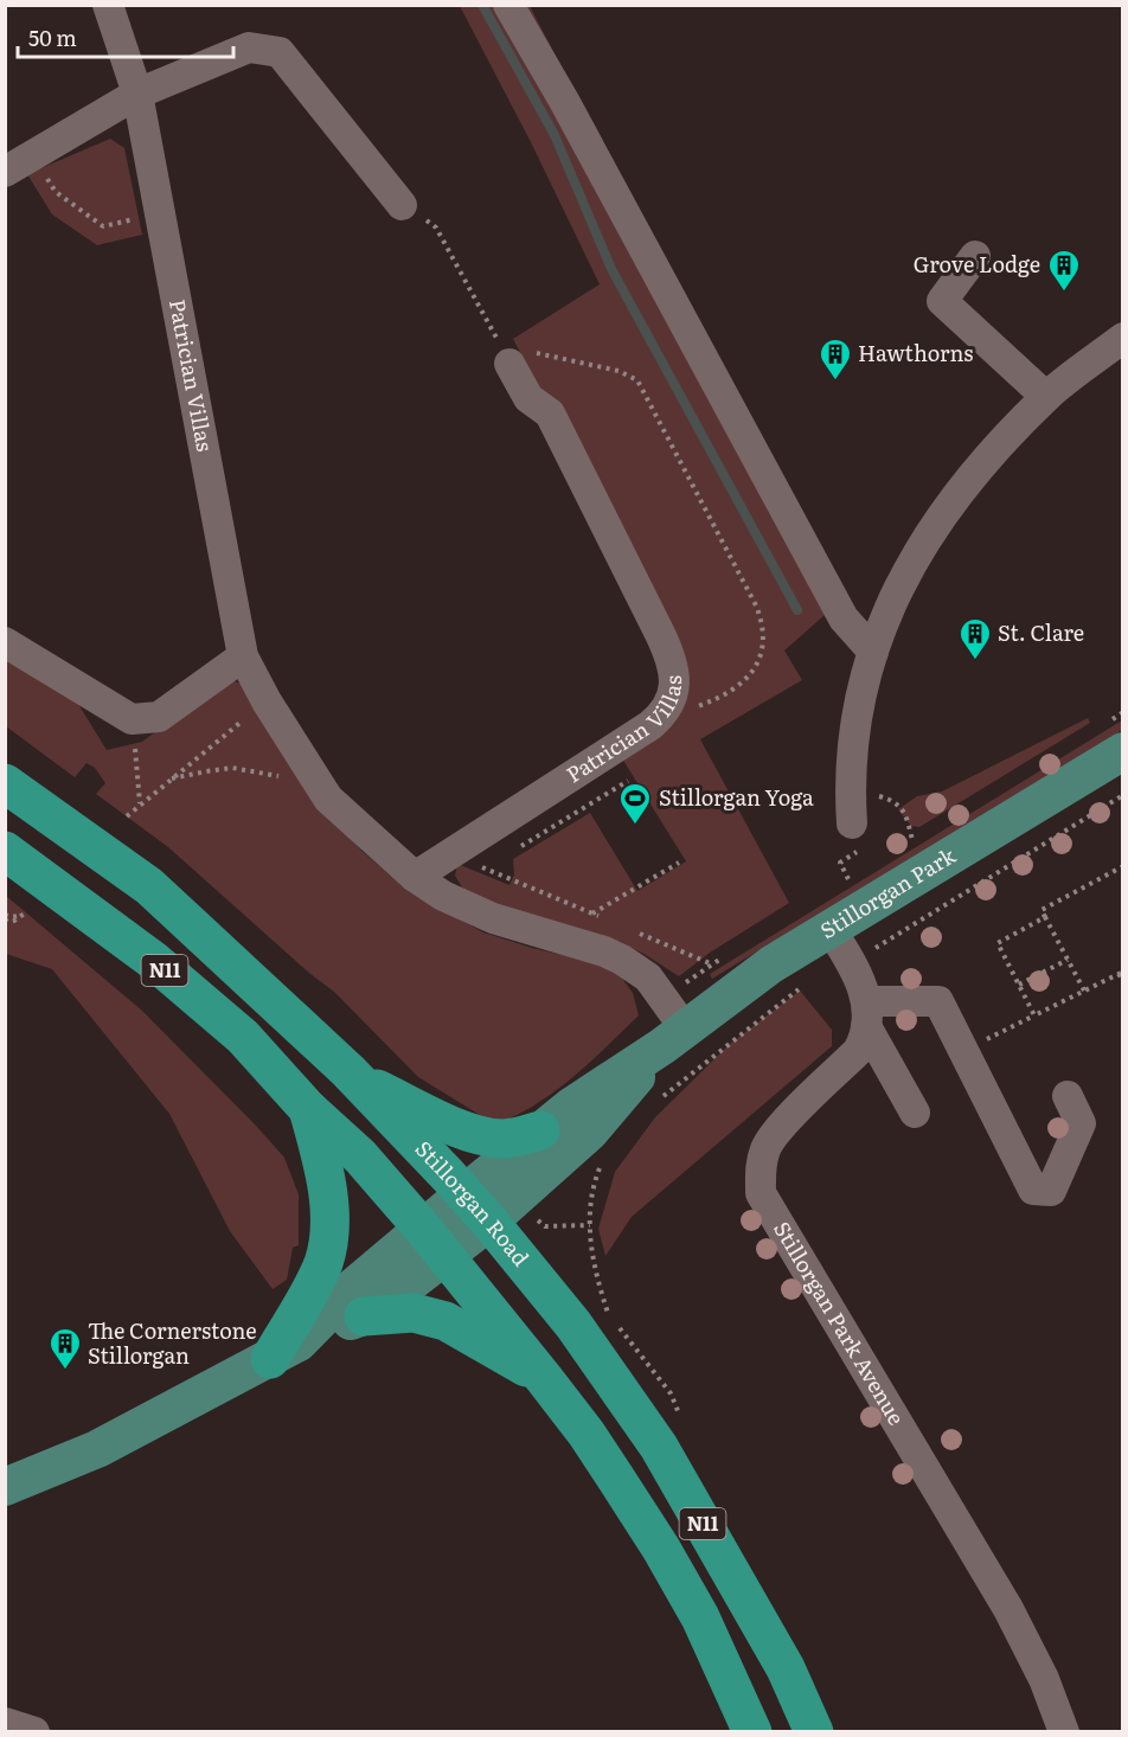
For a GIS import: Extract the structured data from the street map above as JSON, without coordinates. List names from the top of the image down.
{
  "streets": {
    "highway": ["N11", "Stillorgan Road"],
    "main road": ["Stillorgan Park"],
    "street": ["Patrician Villas", "Stillorgan Park Avenue"]
  },
  "crossings": [
    ["Patrician Villas", "Stillorgan Park"],
    ["Stillorgan Park", "N11"],
    ["Stillorgan Park", "Stillorgan Road"]
  ],
  "places": {
    "building": [
      "Grove Lodge",
      "Hawthorns",
      "St. Clare",
      "The Cornerstone Stillorgan"
    ],
    "sports": ["Stillorgan Yoga"]
  },
  "scale_bar": "50 m"
}
